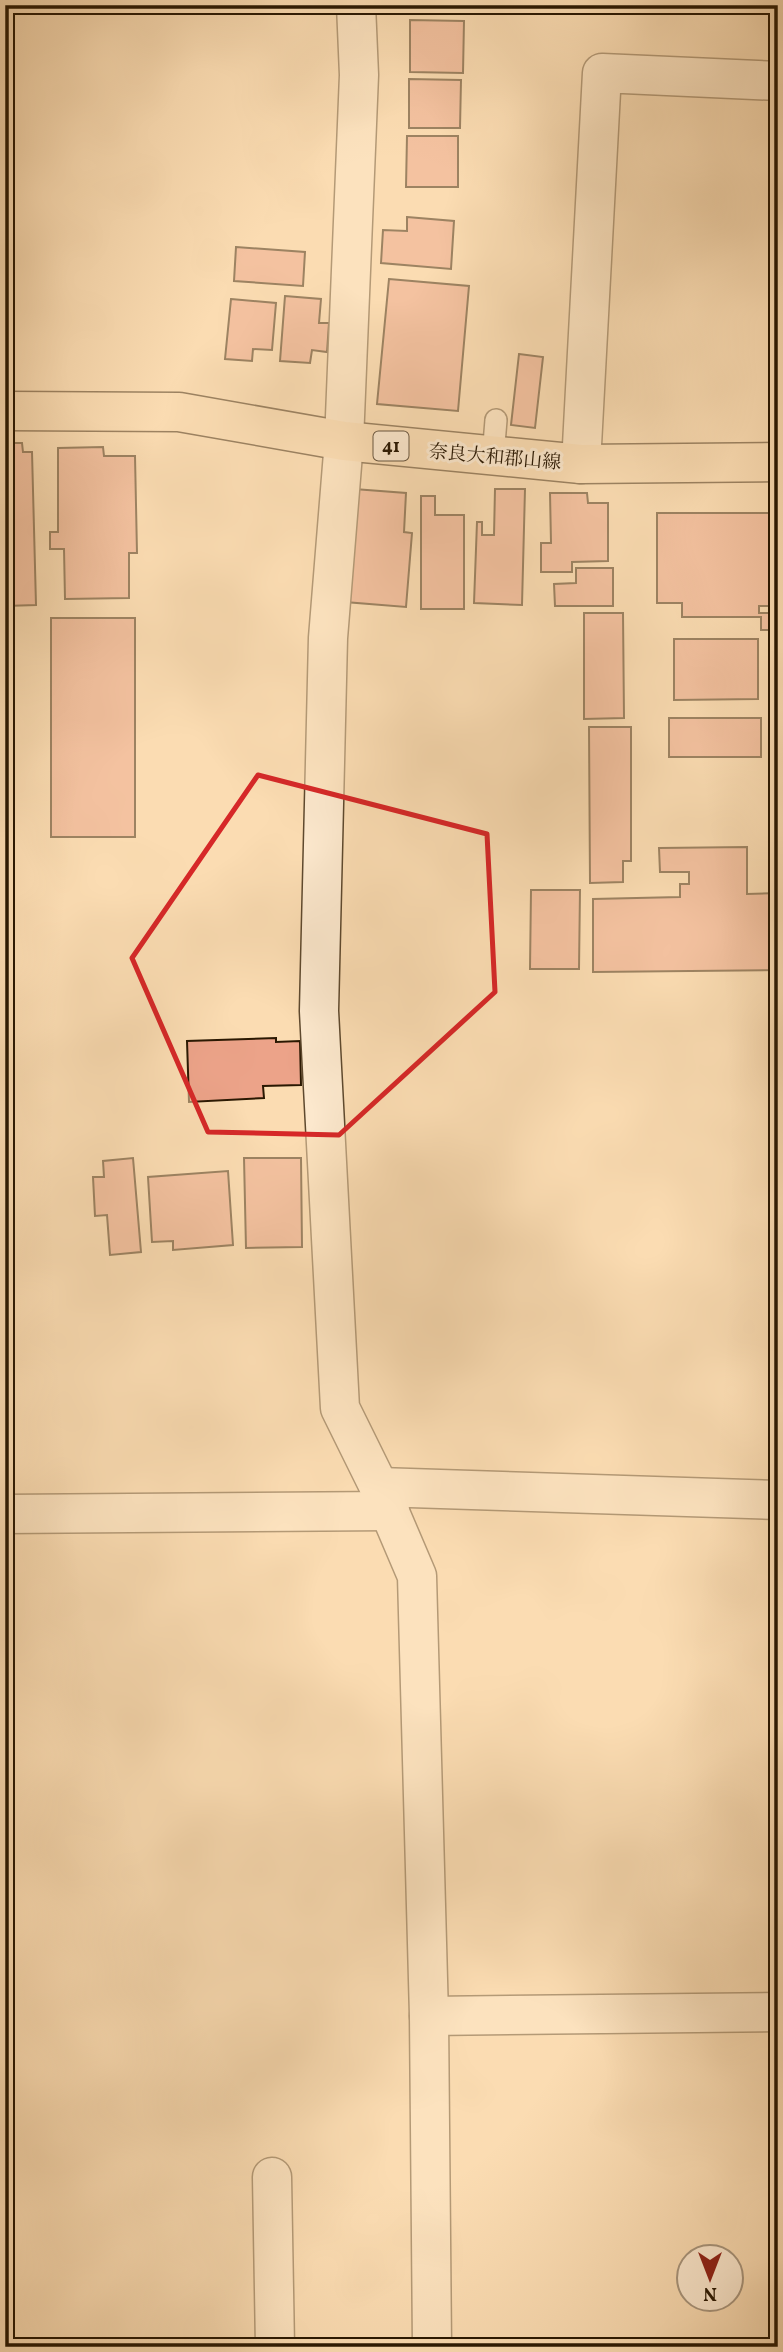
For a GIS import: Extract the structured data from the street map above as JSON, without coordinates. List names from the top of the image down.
{
  "streets": {
    "main road": ["41", "奈良大和郡山線"]
  },
  "north": "bottom"
}
